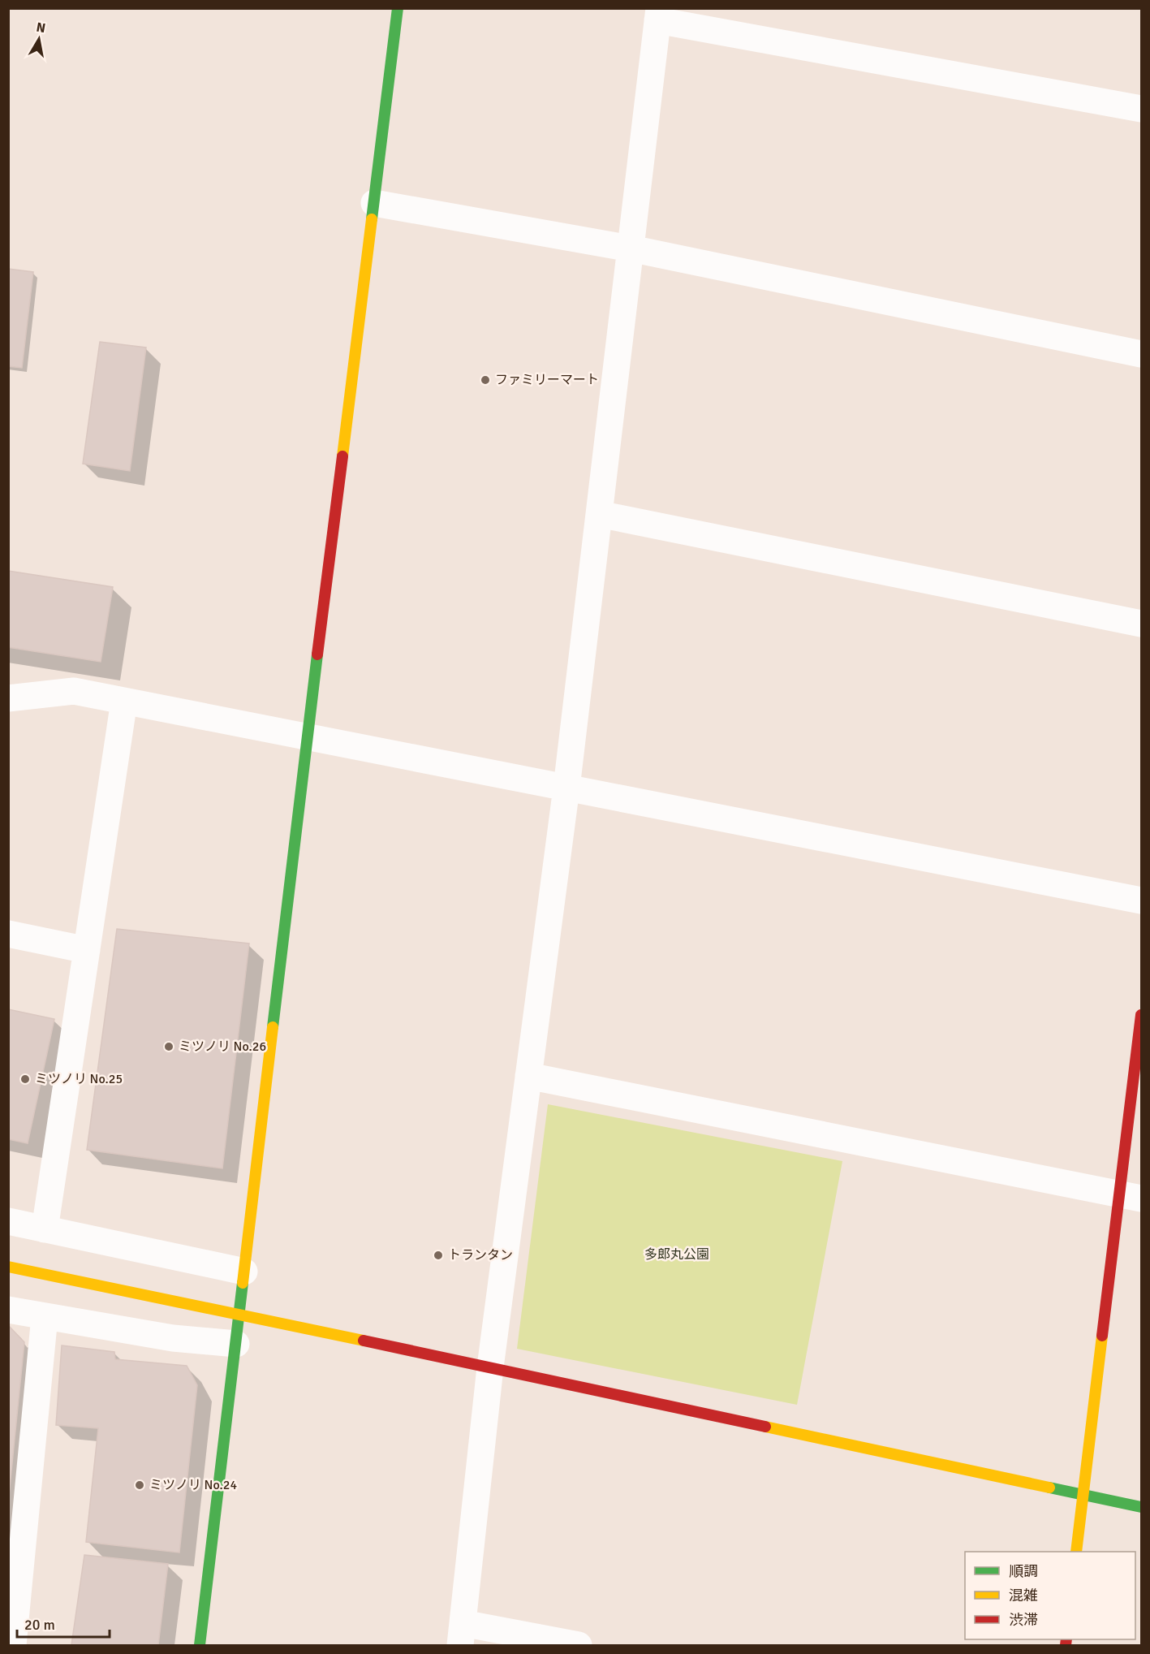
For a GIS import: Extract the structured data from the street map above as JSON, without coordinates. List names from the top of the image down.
{
  "parks": ["多郎丸公園"],
  "places": [
    "ファミリーマート",
    "ミツノリ No.26",
    "ミツノリ No.25",
    "トランタン",
    "ミツノリ No.24"
  ],
  "legend": ["順調", "混雑", "渋滞"],
  "scale_bar": "20 m",
  "north": "top"
}
